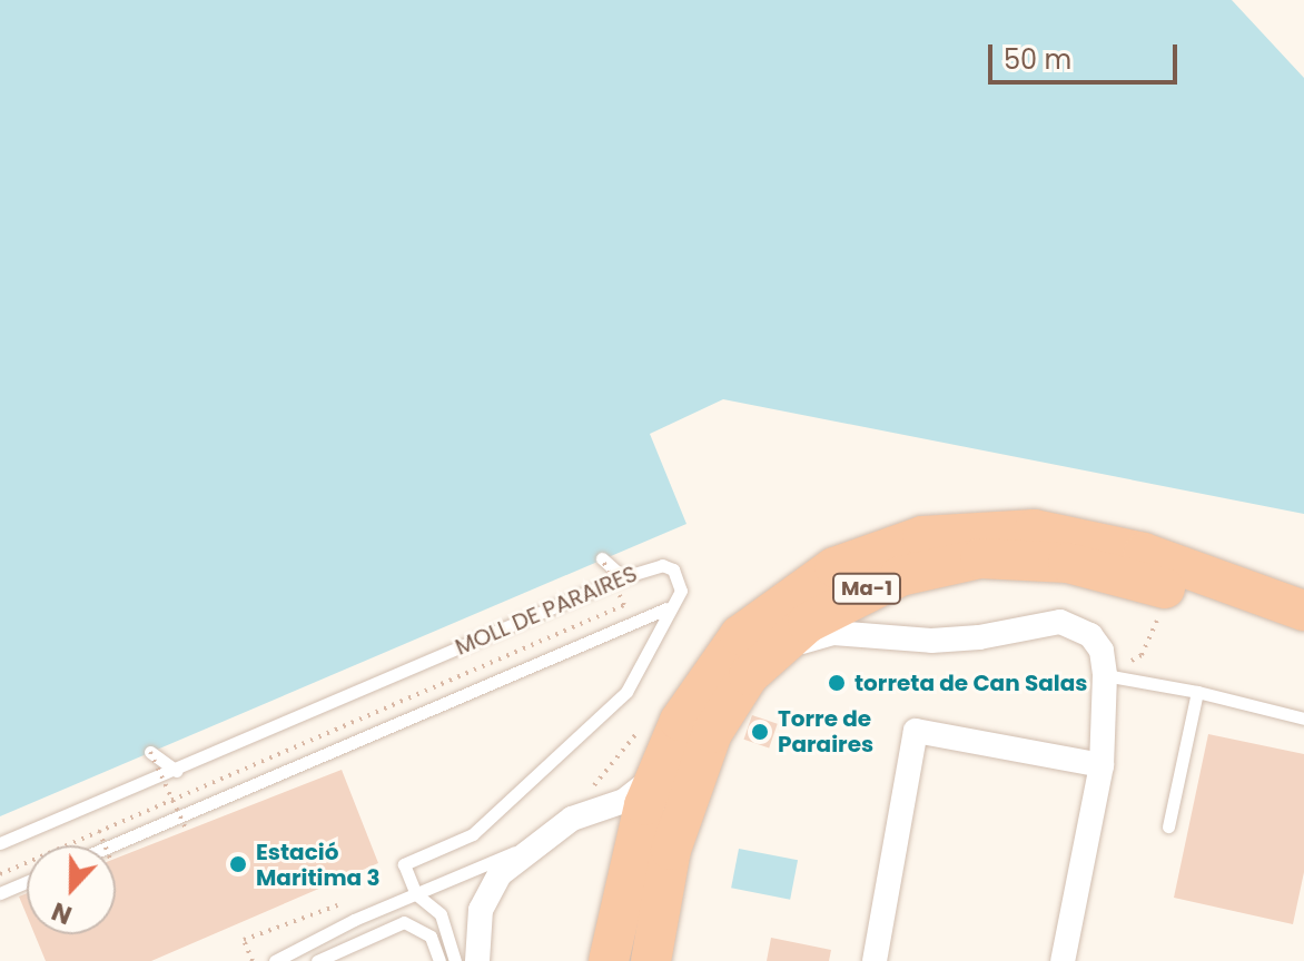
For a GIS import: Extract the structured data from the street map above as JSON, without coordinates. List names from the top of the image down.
{
  "streets": {
    "highway": ["Ma-1"],
    "lane": ["MOLL DE PARAIRES"]
  },
  "places": ["torreta de Can Salas", "Torre de Paraires", "Estació Maritima 3"],
  "scale_bar": "50 m",
  "north": "bottom"
}
